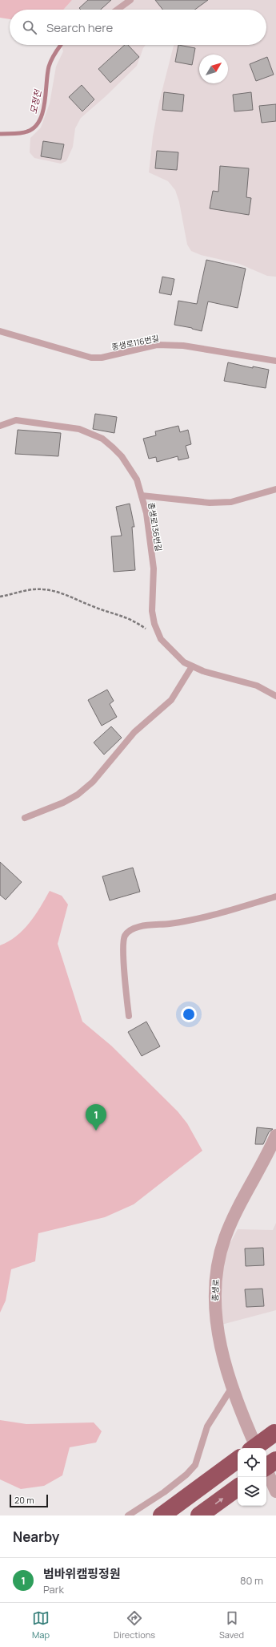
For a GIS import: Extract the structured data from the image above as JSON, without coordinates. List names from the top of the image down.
{
  "streets": {
    "street": ["종생로"],
    "lane": ["종생로116번길", "종생로136번길"]
  },
  "water": ["모정천"],
  "scale_bar": "20 m",
  "north": "top right",
  "page": {
    "search": "Search here",
    "pins": "1",
    "scale": "20 m",
    "heading": "Nearby",
    "list": [
      {
        "mark": "1",
        "name": "범바위캠핑정원",
        "note": "Park",
        "value": "80 m"
      }
    ],
    "nav": ["Map", "Directions", "Saved"]
  }
}
